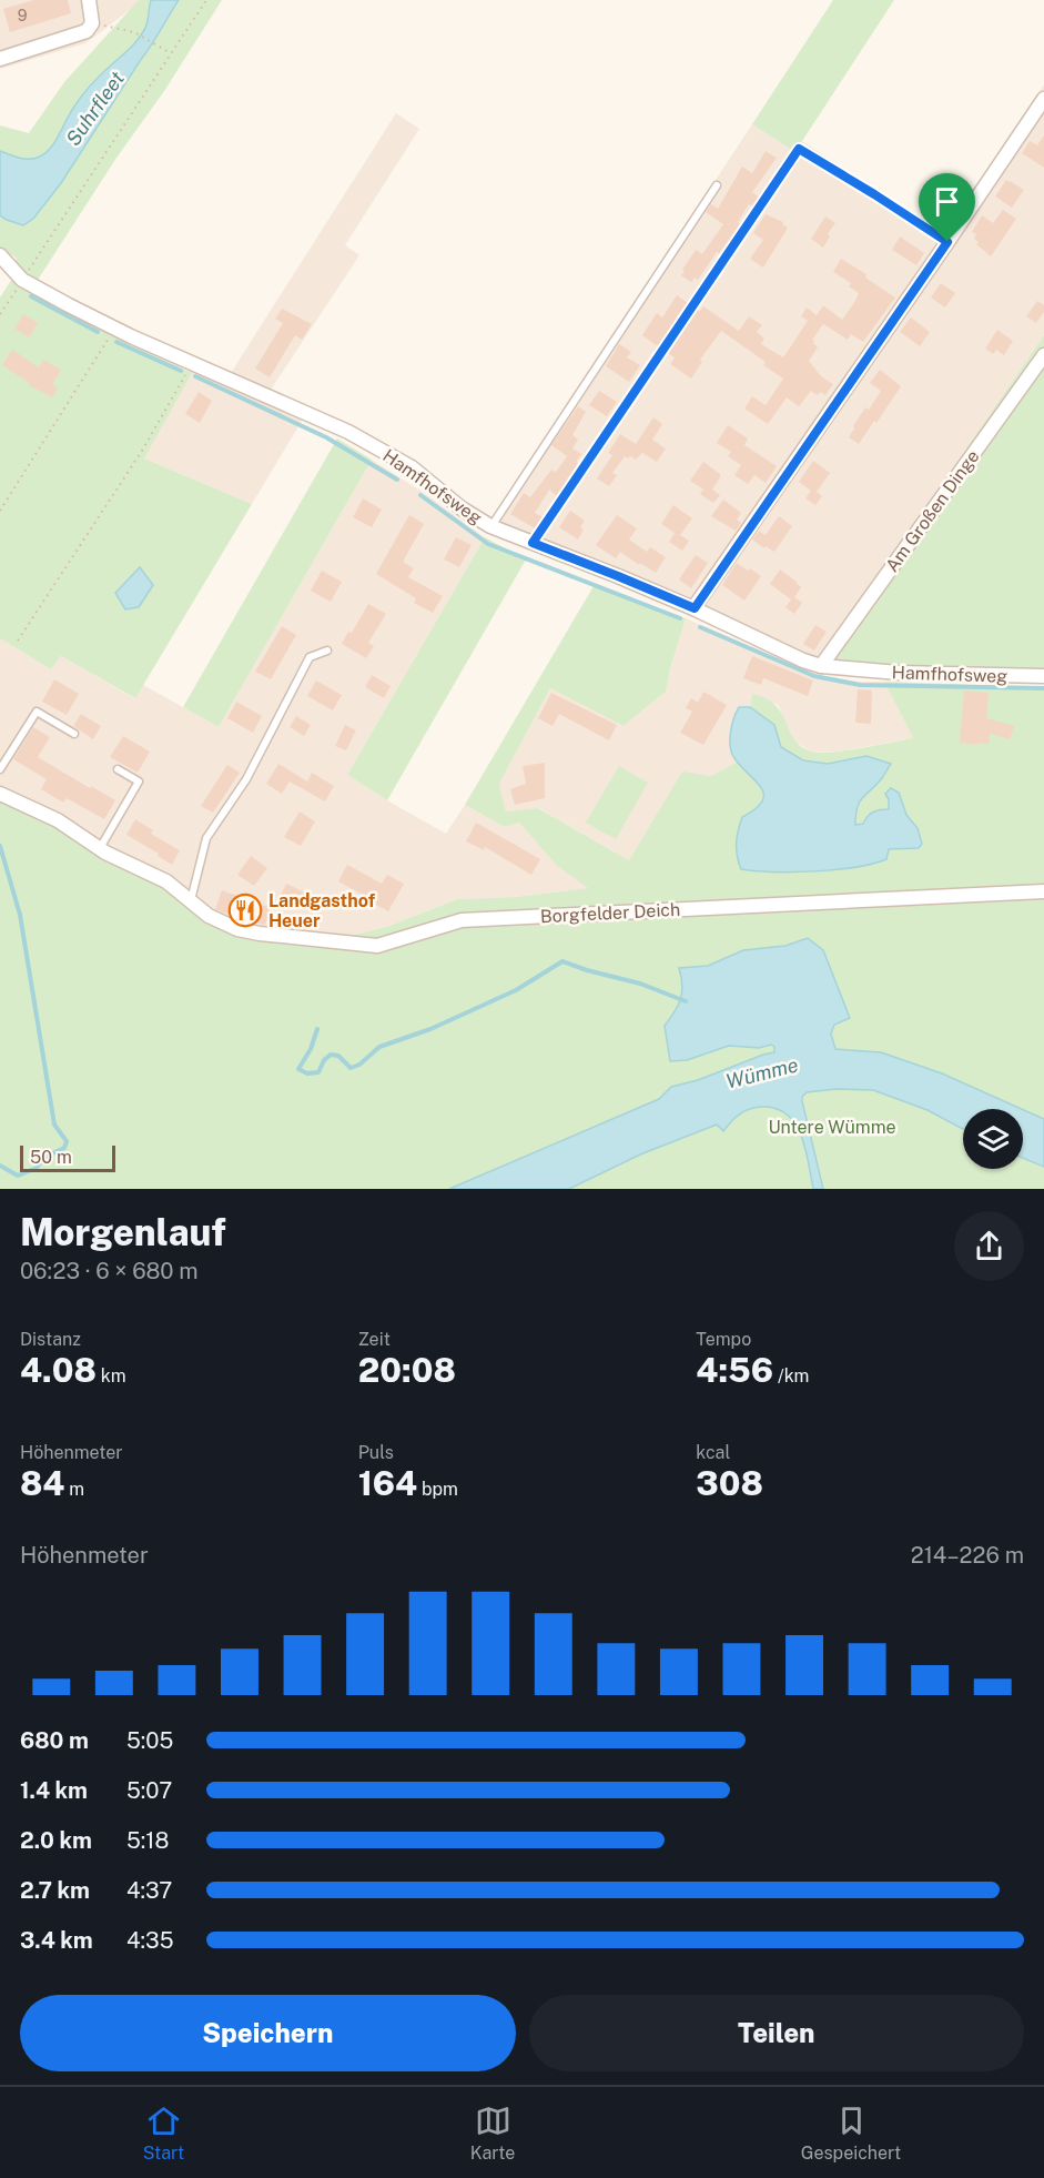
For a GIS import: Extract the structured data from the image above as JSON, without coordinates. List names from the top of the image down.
{
  "streets": {
    "street": ["Hamfhofsweg", "Am Großen Dinge", "Borgfelder Deich"]
  },
  "crossings": [
    ["Hamfhofsweg", "Am Großen Dinge"]
  ],
  "water": ["Suhrfleet", "Wümme"],
  "parks": ["Untere Wümme"],
  "places": {
    "restaurant": ["Landgasthof Heuer"]
  },
  "house_numbers": ["9"],
  "scale_bar": "50 m",
  "page": {
    "scale": "50 m",
    "heading": ["Morgenlauf", "06:23 · 6 × 680 m"],
    "stats": [
      ["Distanz", "4.08 km"],
      ["Zeit", "20:08"],
      ["Tempo", "4:56 /km"],
      ["Höhenmeter", "84 m"],
      ["Puls", "164 bpm"],
      ["kcal", "308"]
    ],
    "chart": ["Höhenmeter", "214–226 m"],
    "list": [
      {
        "name": "680 m",
        "note": "5:05"
      },
      {
        "name": "1.4 km",
        "note": "5:07"
      },
      {
        "name": "2.0 km",
        "note": "5:18"
      },
      {
        "name": "2.7 km",
        "note": "4:37"
      },
      {
        "name": "3.4 km",
        "note": "4:35"
      }
    ],
    "buttons": ["Speichern", "Teilen"],
    "tabs": ["Start", "Karte", "Gespeichert"]
  }
}
